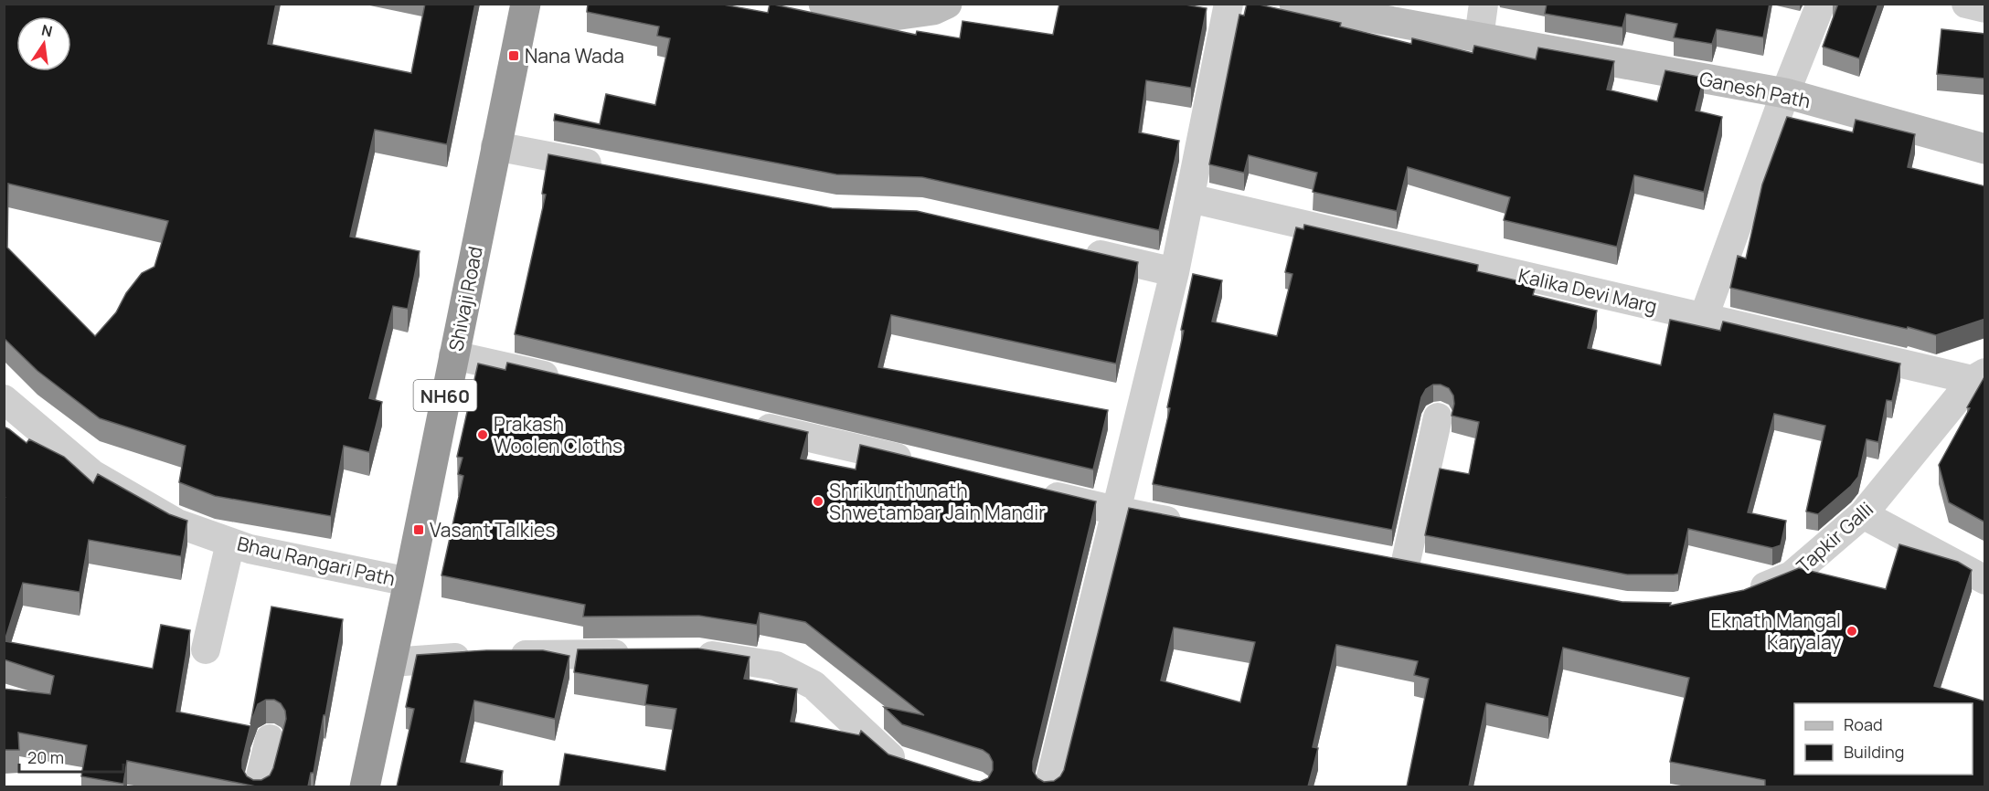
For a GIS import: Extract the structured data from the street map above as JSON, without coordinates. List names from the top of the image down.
{
  "streets": {
    "highway": ["Shivaji Road", "NH60"],
    "street": [
      "Ganesh Path",
      "Kalika Devi Marg",
      "Tapkir Galli",
      "Bhau Rangari Path"
    ]
  },
  "crossings": [
    ["Kalika Devi Marg", "Tapkir Galli"],
    ["Shivaji Road", "Bhau Rangari Path"]
  ],
  "places": {
    "transit": ["Nana Wada", "Vasant Talkies"],
    "other": ["Prakash Woolen Cloths", "Shrikunthunath Shwetambar Jain Mandir", "Eknath Mangal Karyalay"]
  },
  "legend": ["Road", "Building"],
  "scale_bar": "20 m",
  "north": "top"
}
